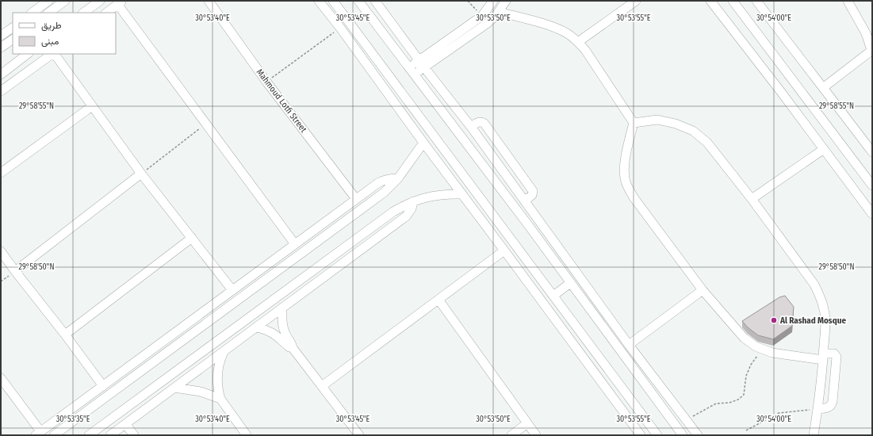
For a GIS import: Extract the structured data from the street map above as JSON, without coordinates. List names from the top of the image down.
{
  "streets": {
    "street": ["Mahmoud Lotfi Street"]
  },
  "places": ["Al Rashad Mosque"],
  "legend": ["طريق", "مبنى"],
  "coordinates": [
    "30°53'40\"E",
    "30°53'45\"E",
    "30°53'50\"E",
    "30°53'55\"E",
    "30°54'00\"E",
    "29°58'55\"N",
    "29°58'50\"N",
    "30°53'35\"E"
  ]
}
